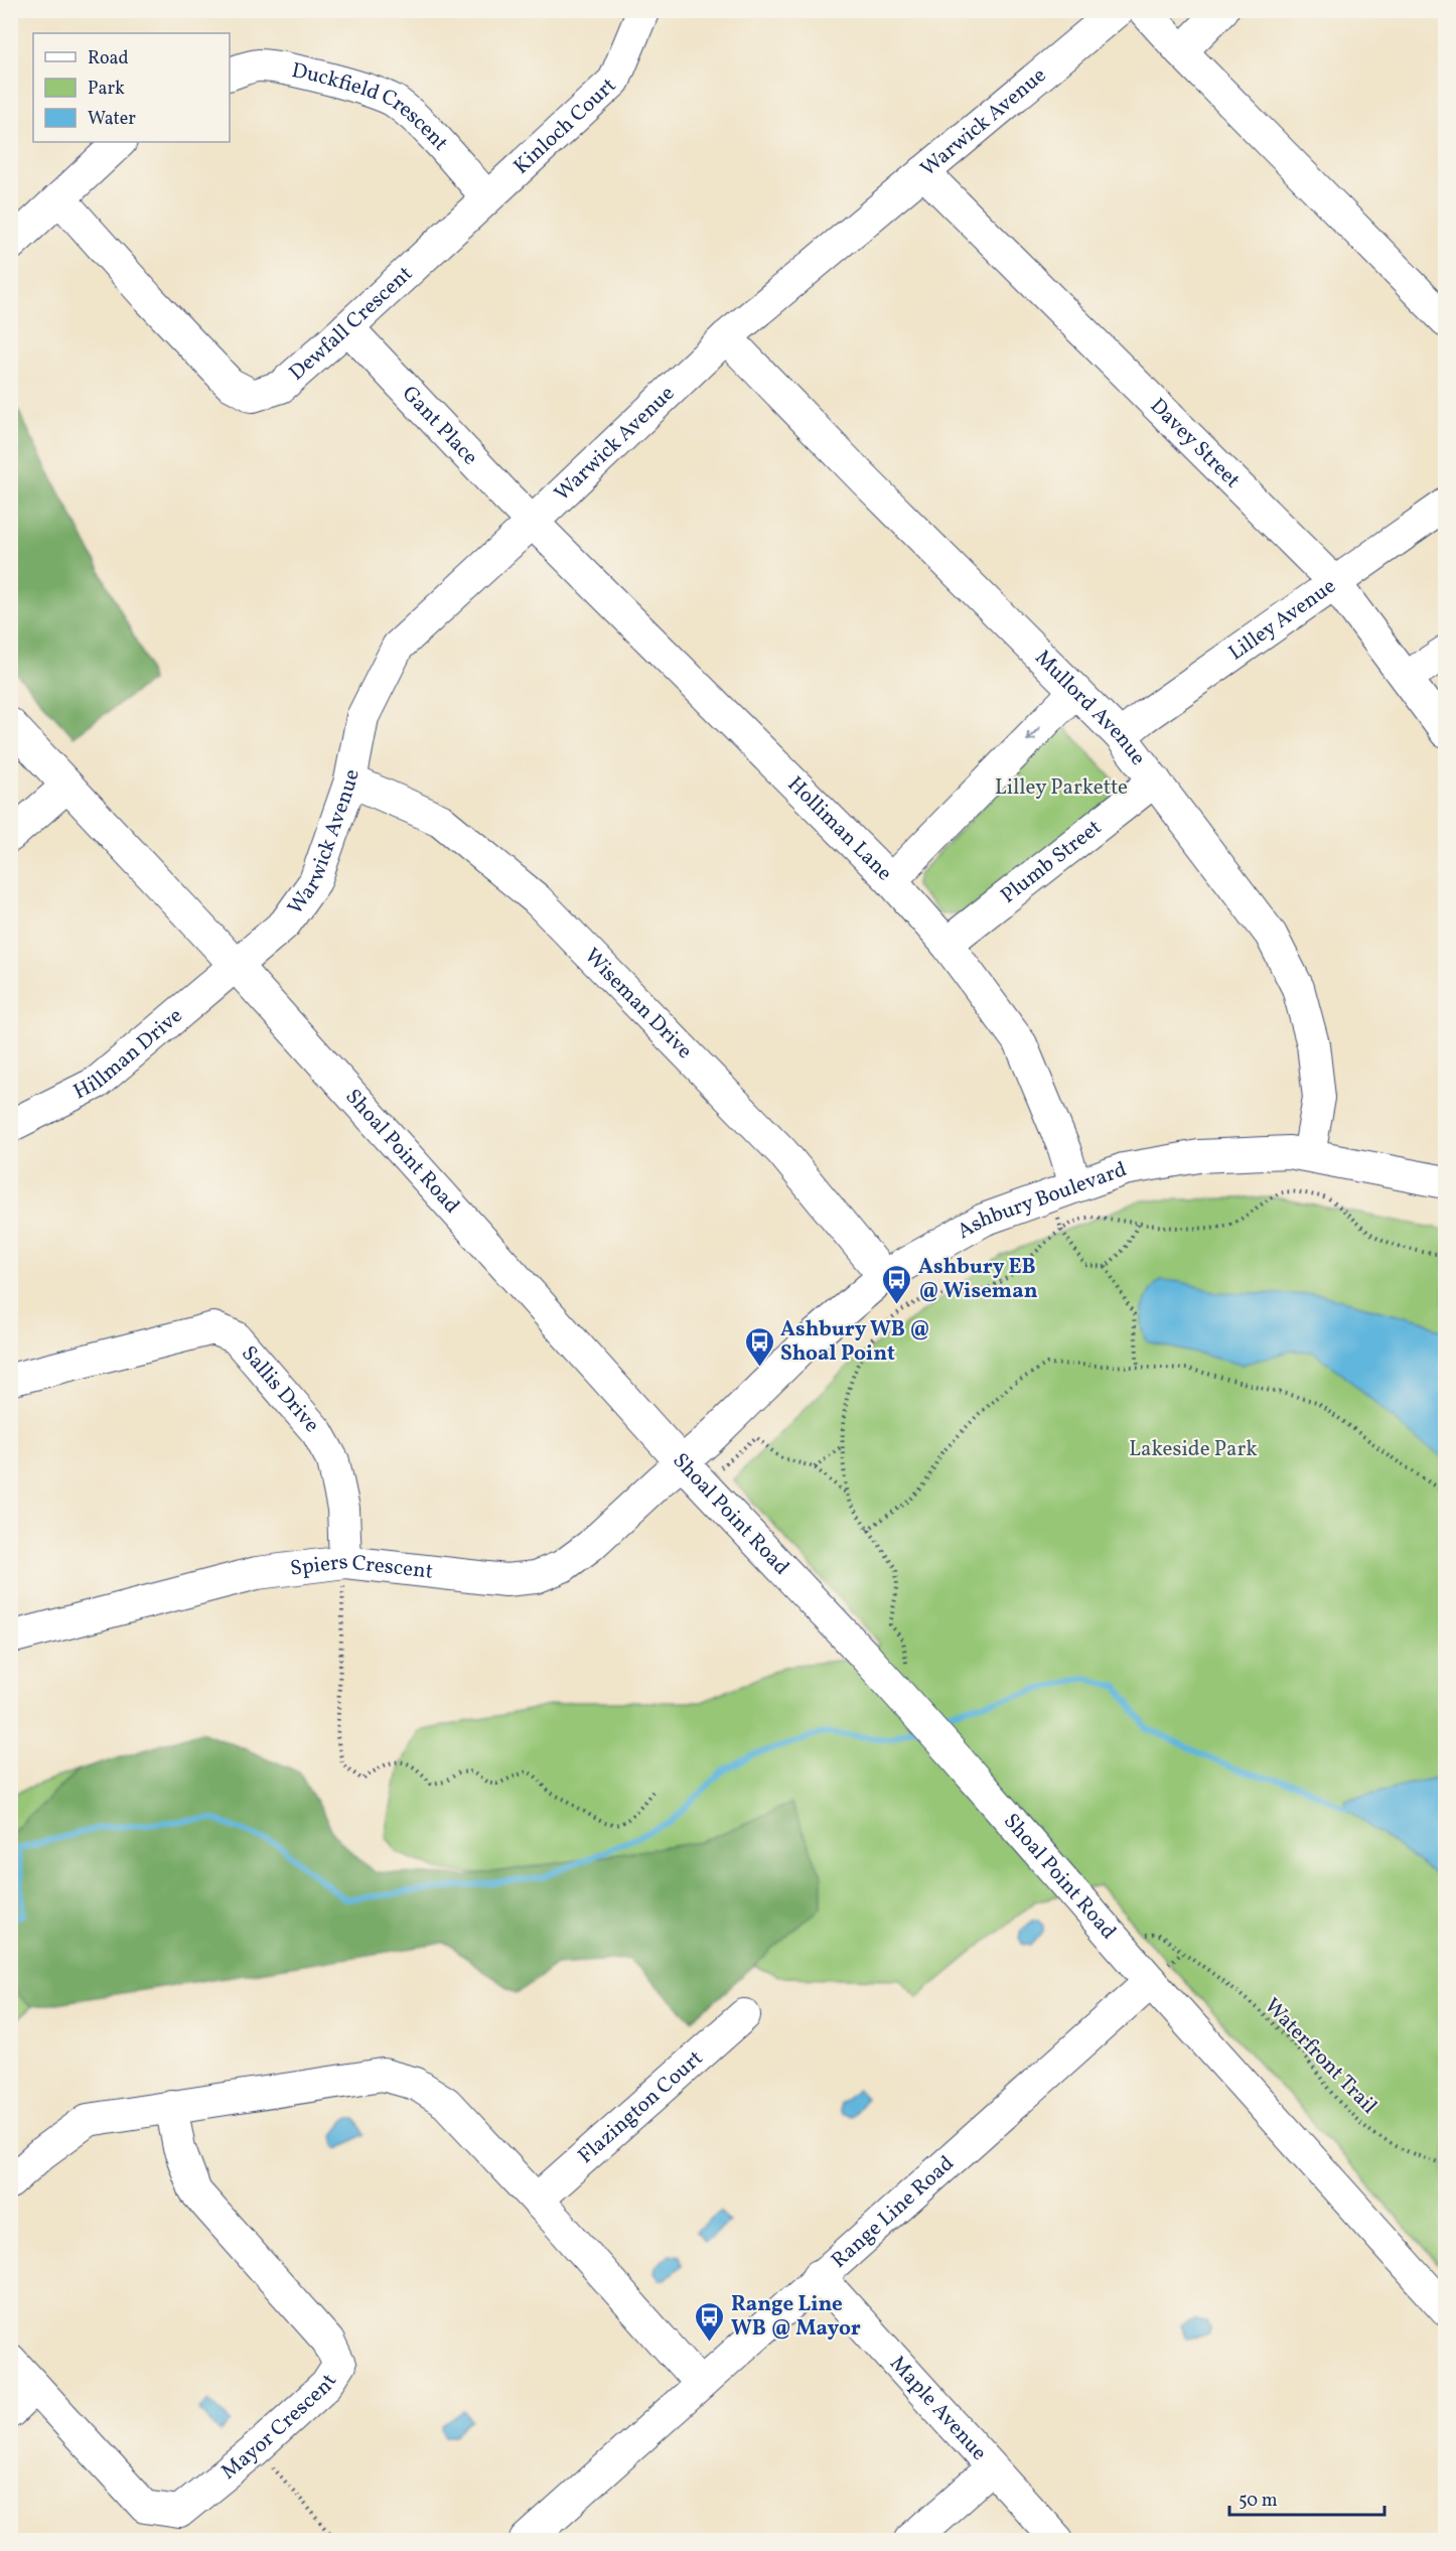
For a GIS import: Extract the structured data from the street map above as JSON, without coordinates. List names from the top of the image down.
{
  "streets": {
    "street": [
      "Duckfield Crescent",
      "Warwick Avenue",
      "Kinloch Court",
      "Dewfall Crescent",
      "Gant Place",
      "Davey Street",
      "Lilley Avenue",
      "Mullord Avenue",
      "Holliman Lane",
      "Plumb Street",
      "Wiseman Drive",
      "Hillman Drive",
      "Shoal Point Road",
      "Ashbury Boulevard",
      "Sallis Drive",
      "Spiers Crescent",
      "Flazington Court",
      "Range Line Road",
      "Maple Avenue",
      "Mayor Crescent"
    ],
    "path": ["Waterfront Trail"]
  },
  "crossings": [
    ["Duckfield Crescent", "Kinloch Court"],
    ["Duckfield Crescent", "Dewfall Crescent"],
    ["Warwick Avenue", "Gant Place"],
    ["Warwick Avenue", "Davey Street"],
    ["Warwick Avenue", "Mullord Avenue"],
    ["Warwick Avenue", "Holliman Lane"],
    ["Warwick Avenue", "Wiseman Drive"],
    ["Warwick Avenue", "Hillman Drive"],
    ["Warwick Avenue", "Shoal Point Road"],
    ["Kinloch Court", "Dewfall Crescent"],
    ["Dewfall Crescent", "Gant Place"],
    ["Gant Place", "Holliman Lane"],
    ["Davey Street", "Lilley Avenue"],
    ["Lilley Avenue", "Mullord Avenue"],
    ["Mullord Avenue", "Plumb Street"],
    ["Mullord Avenue", "Ashbury Boulevard"],
    ["Holliman Lane", "Plumb Street"],
    ["Holliman Lane", "Ashbury Boulevard"],
    ["Wiseman Drive", "Ashbury Boulevard"],
    ["Hillman Drive", "Shoal Point Road"],
    ["Shoal Point Road", "Ashbury Boulevard"],
    ["Shoal Point Road", "Spiers Crescent"],
    ["Shoal Point Road", "Range Line Road"],
    ["Ashbury Boulevard", "Spiers Crescent"],
    ["Sallis Drive", "Spiers Crescent"],
    ["Range Line Road", "Maple Avenue"]
  ],
  "parks": ["Lilley Parkette", "Lakeside Park"],
  "places": {
    "bus stop": ["Ashbury EB @ Wiseman", "Ashbury WB @ Shoal Point", "Range Line WB @ Mayor"]
  },
  "legend": ["Road", "Park", "Water"],
  "scale_bar": "50 m"
}
